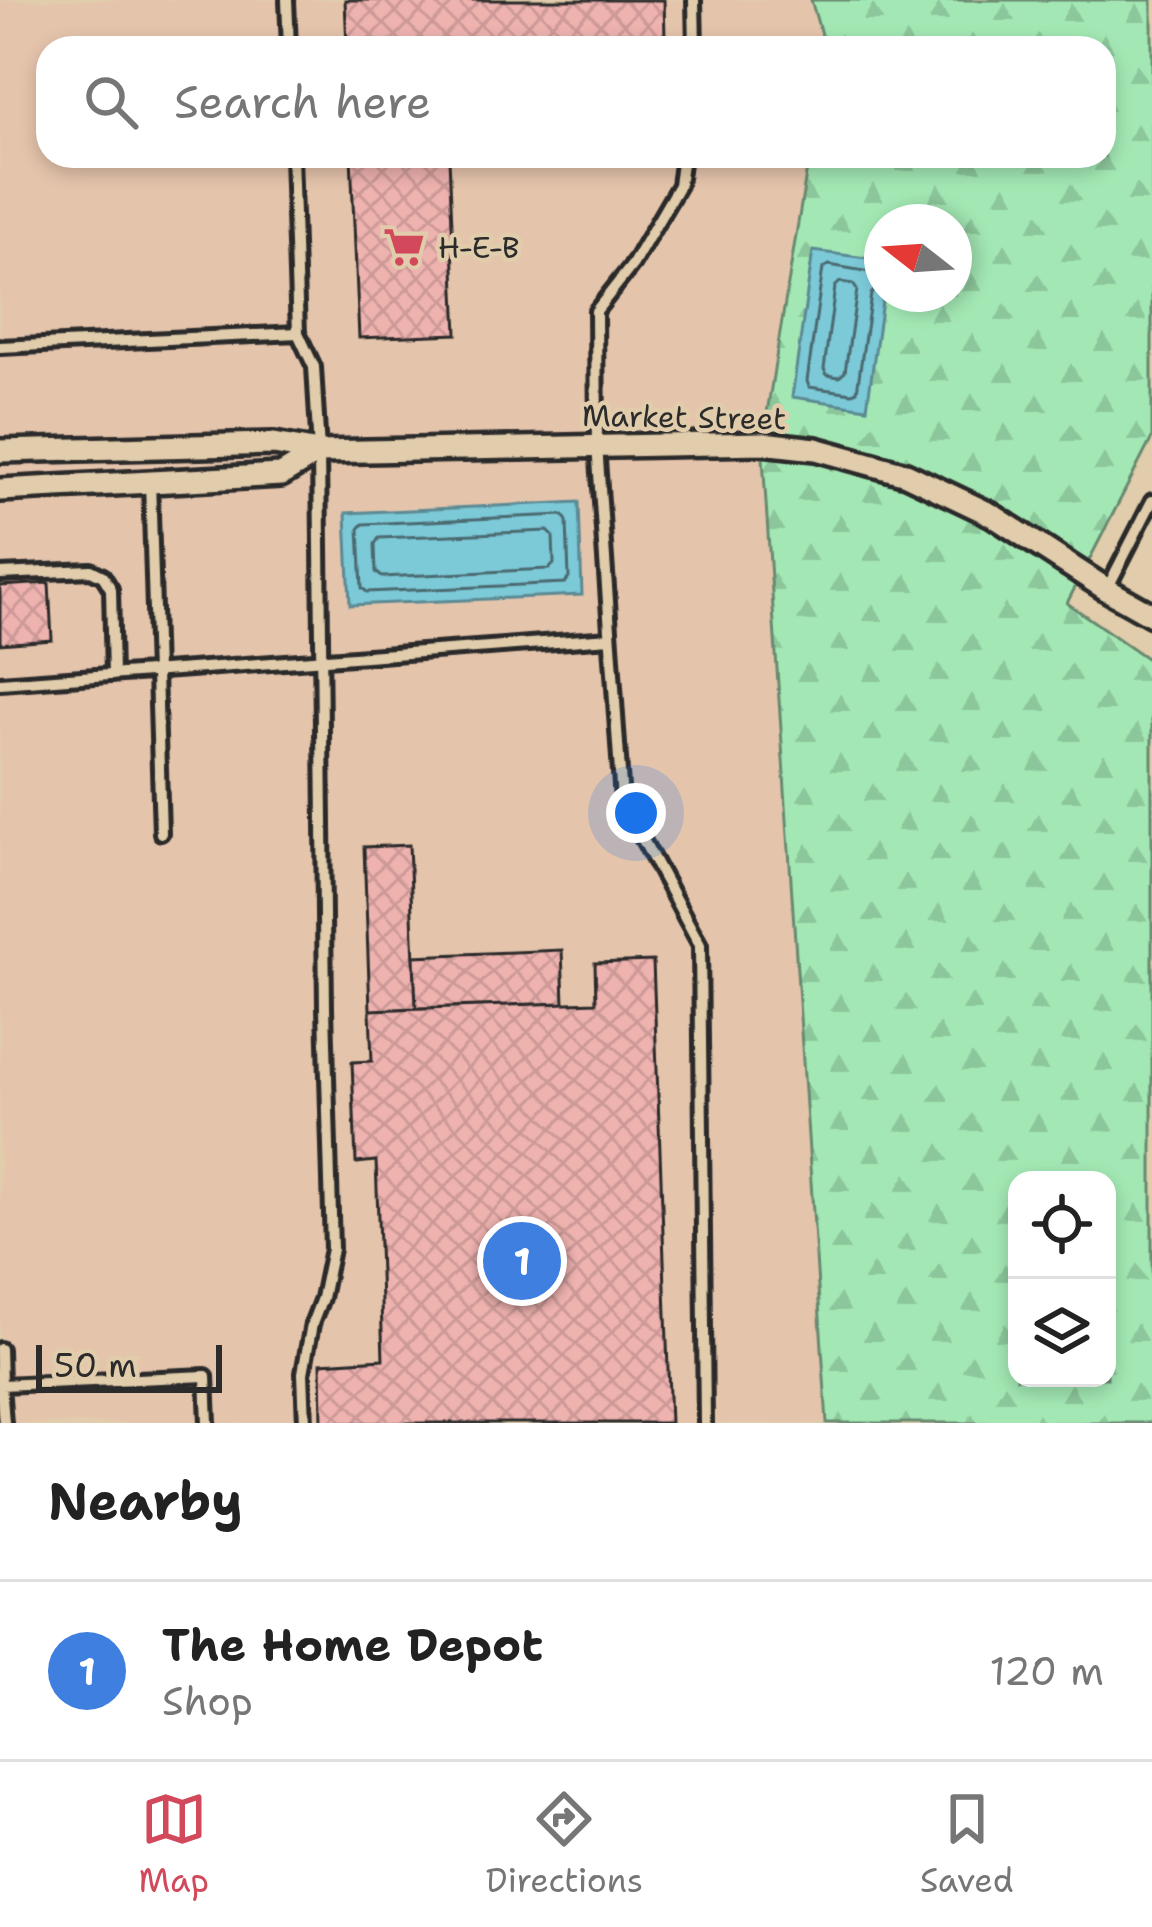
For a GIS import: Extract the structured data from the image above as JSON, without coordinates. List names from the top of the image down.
{
  "streets": {
    "street": ["Market Street"]
  },
  "places": {
    "supermarket": ["H-E-B"]
  },
  "scale_bar": "50 m",
  "north": "left",
  "page": {
    "search": "Search here",
    "pins": "1",
    "scale": "50 m",
    "heading": "Nearby",
    "list": [
      {
        "mark": "1",
        "name": "The Home Depot",
        "note": "Shop",
        "value": "120 m"
      }
    ],
    "nav": ["Map", "Directions", "Saved"]
  }
}
